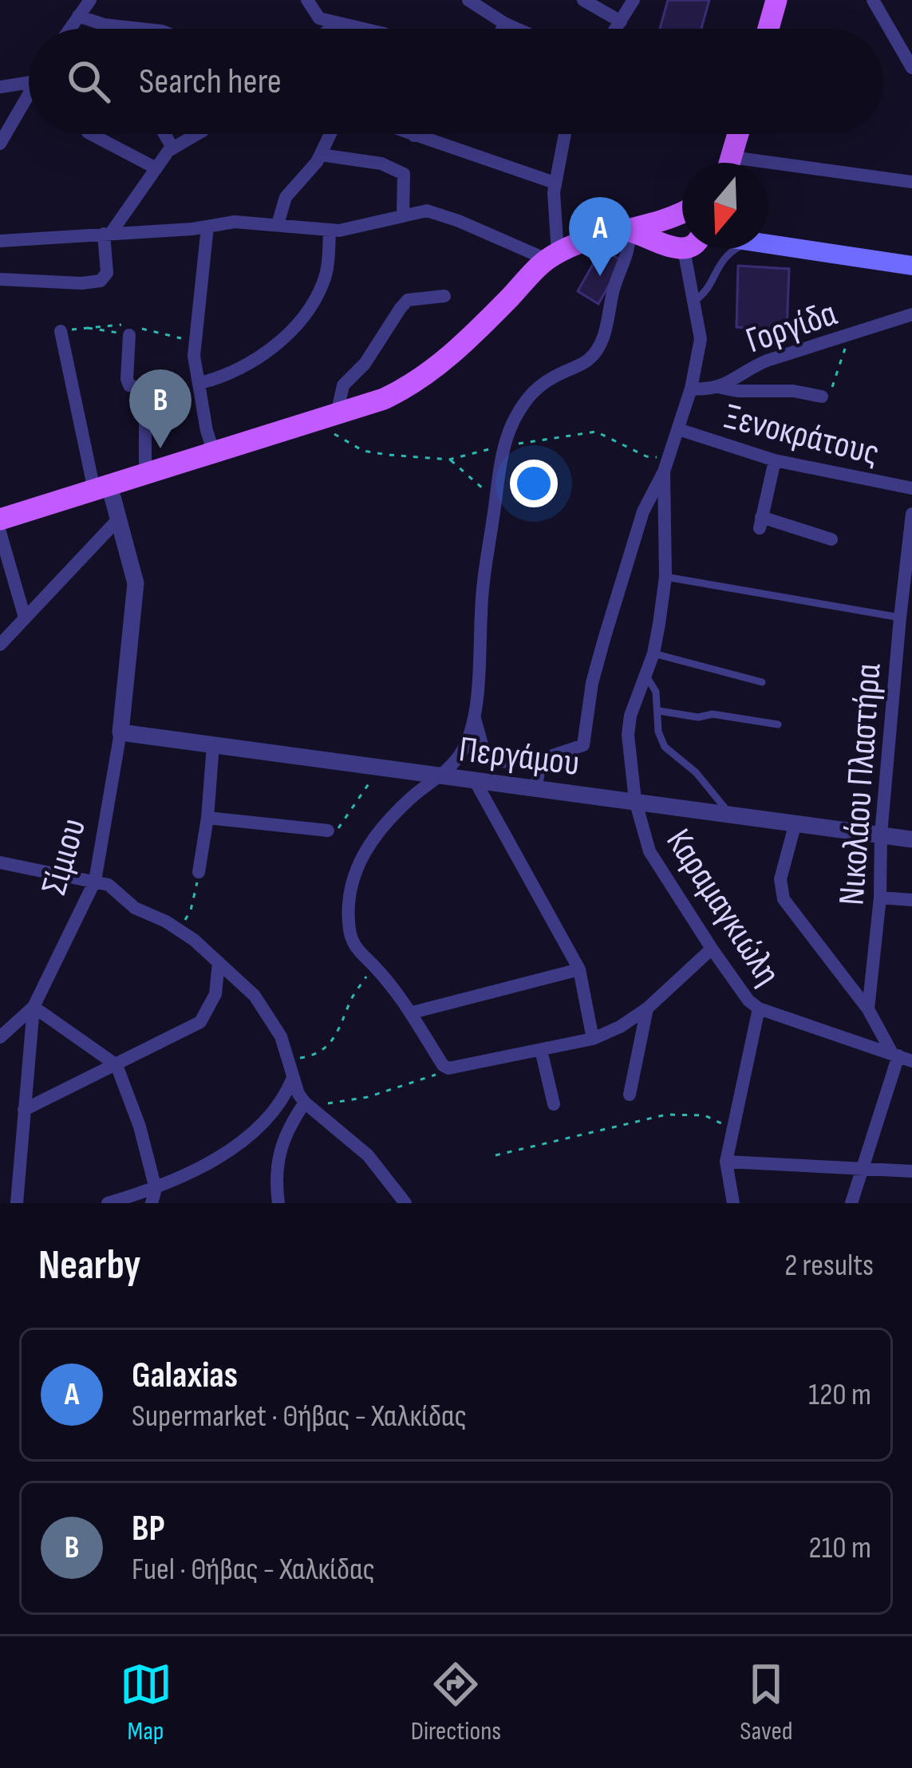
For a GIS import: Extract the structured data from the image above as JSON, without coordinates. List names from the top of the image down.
{
  "streets": {
    "street": [
      "Γοργίδα",
      "Ξενοκράτους",
      "Περγάμου",
      "Νικολάου Πλαστήρα",
      "Σίμιου",
      "Καραμαγκιώλη"
    ]
  },
  "crossings": [
    ["Περγάμου", "Νικολάου Πλαστήρα"],
    ["Περγάμου", "Σίμιου"],
    ["Περγάμου", "Καραμαγκιώλη"]
  ],
  "north": "bottom",
  "page": {
    "search": "Search here",
    "pins": ["A", "B"],
    "heading": ["Nearby", "2 results"],
    "list": [
      {
        "mark": "A",
        "name": "Galaxias",
        "note": "Supermarket · Θήβας - Χαλκίδας",
        "value": "120 m"
      },
      {
        "mark": "B",
        "name": "BP",
        "note": "Fuel · Θήβας - Χαλκίδας",
        "value": "210 m"
      }
    ],
    "nav": ["Map", "Directions", "Saved"]
  }
}
